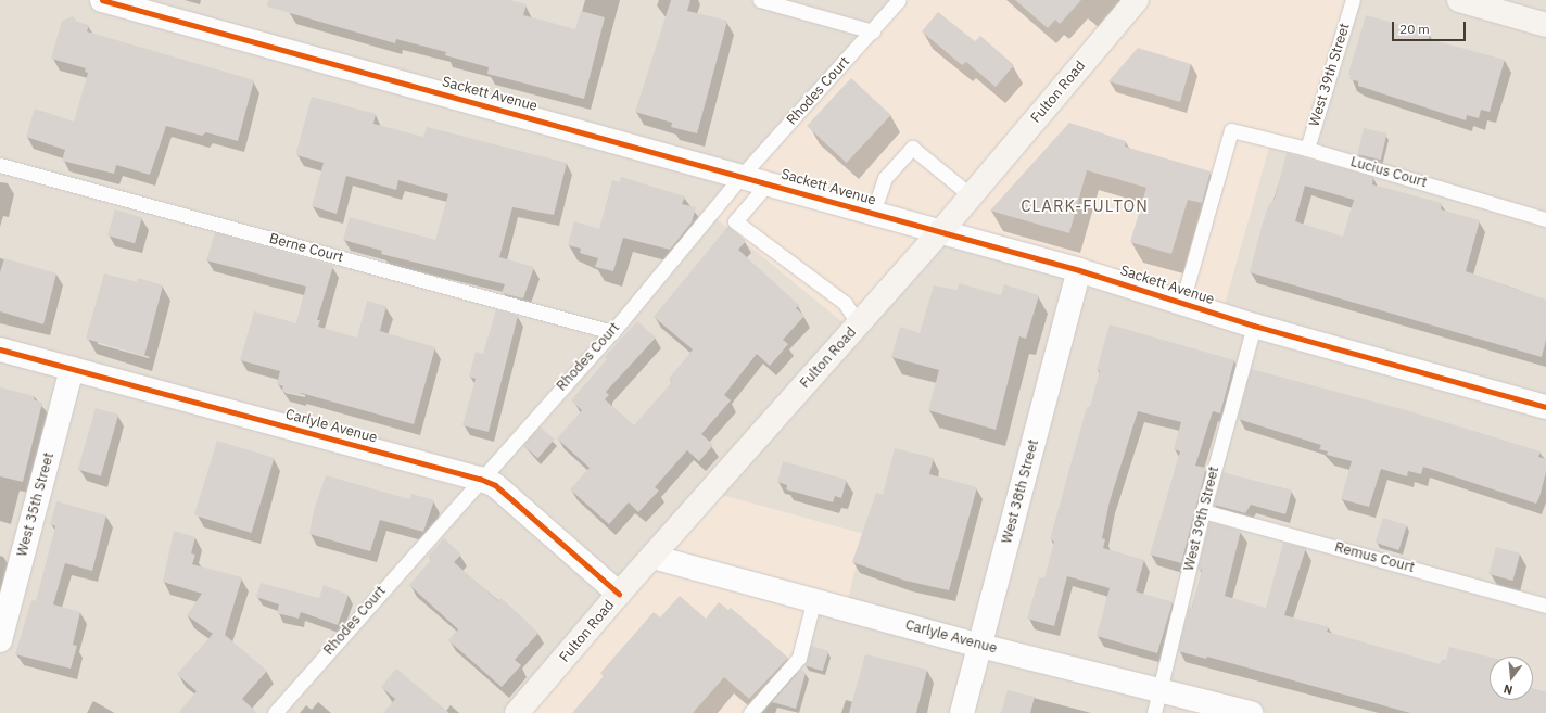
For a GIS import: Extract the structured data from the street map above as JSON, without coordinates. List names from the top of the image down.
{
  "streets": {
    "main road": ["Fulton Road"],
    "street": [
      "Sackett Avenue",
      "Carlyle Avenue",
      "West 38th Street",
      "West 35th Street"
    ],
    "lane": [
      "West 39th Street",
      "Rhodes Court",
      "Lucius Court",
      "Berne Court",
      "Remus Court"
    ]
  },
  "crossings": [
    ["West 39th Street", "Sackett Avenue"],
    ["West 39th Street", "Lucius Court"],
    ["West 39th Street", "Carlyle Avenue"],
    ["West 39th Street", "Remus Court"],
    ["Rhodes Court", "Sackett Avenue"],
    ["Rhodes Court", "Berne Court"],
    ["Rhodes Court", "Carlyle Avenue"],
    ["Fulton Road", "Sackett Avenue"],
    ["Fulton Road", "Carlyle Avenue"],
    ["Sackett Avenue", "Lucius Court"],
    ["Sackett Avenue", "West 38th Street"],
    ["Carlyle Avenue", "West 38th Street"],
    ["Carlyle Avenue", "West 35th Street"]
  ],
  "districts": ["CLARK-FULTON"],
  "scale_bar": "20 m",
  "north": "bottom"
}
